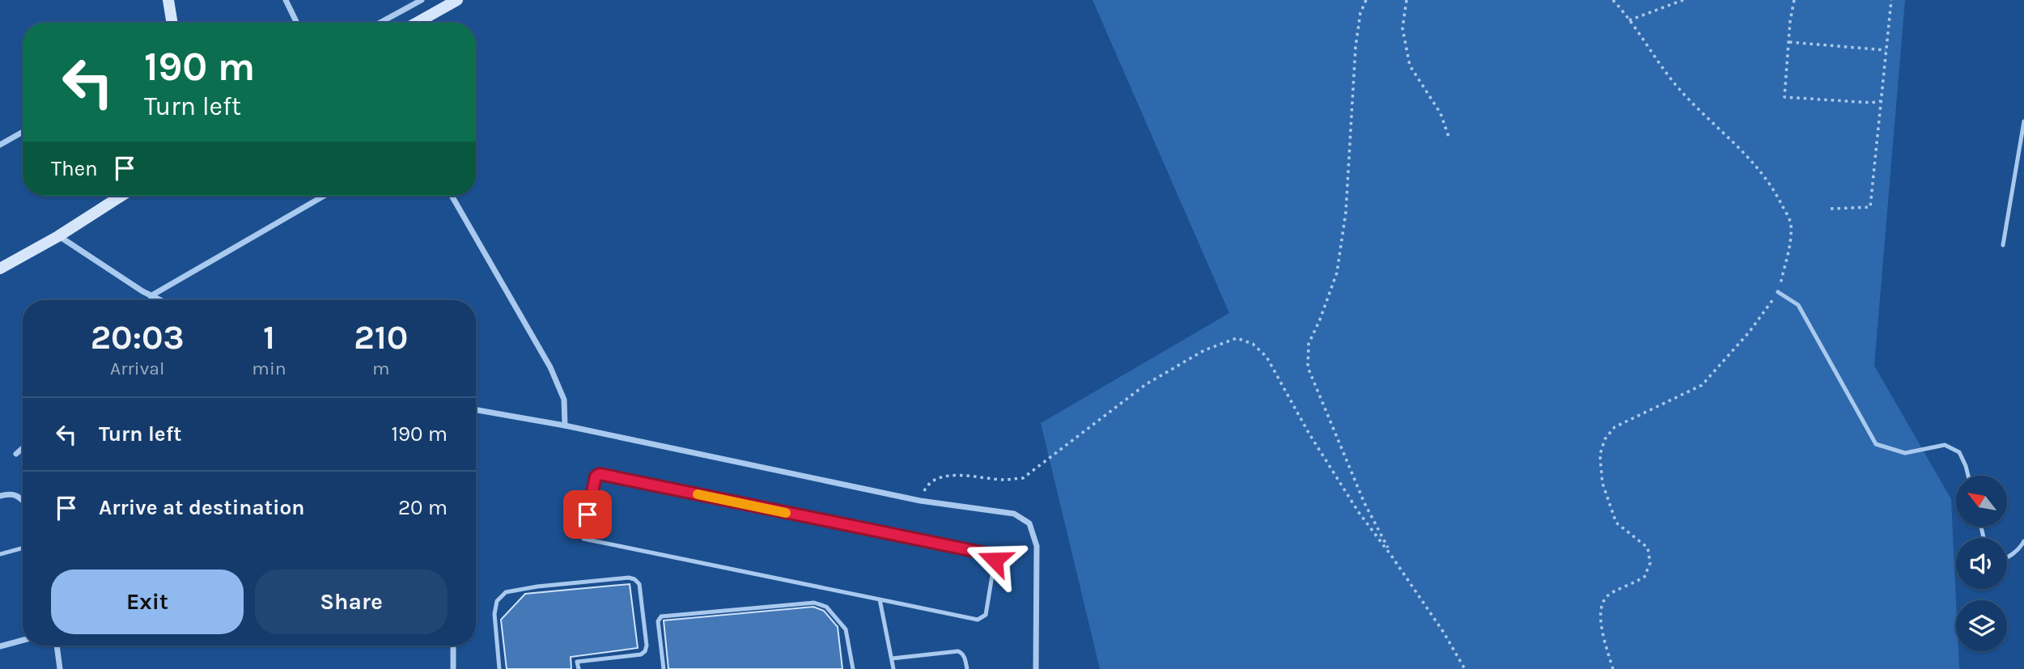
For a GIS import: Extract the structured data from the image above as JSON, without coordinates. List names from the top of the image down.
{
  "north": "top left",
  "page": {
    "turn": ["190 m", "Turn left"],
    "then": "Then",
    "eta": [
      "20:03",
      "Arrival",
      "1",
      "min",
      "210",
      "m"
    ],
    "list": [
      {
        "name": "Turn left",
        "value": "190 m"
      },
      {
        "name": "Arrive at destination",
        "value": "20 m"
      }
    ],
    "buttons": ["Exit", "Share"]
  }
}
